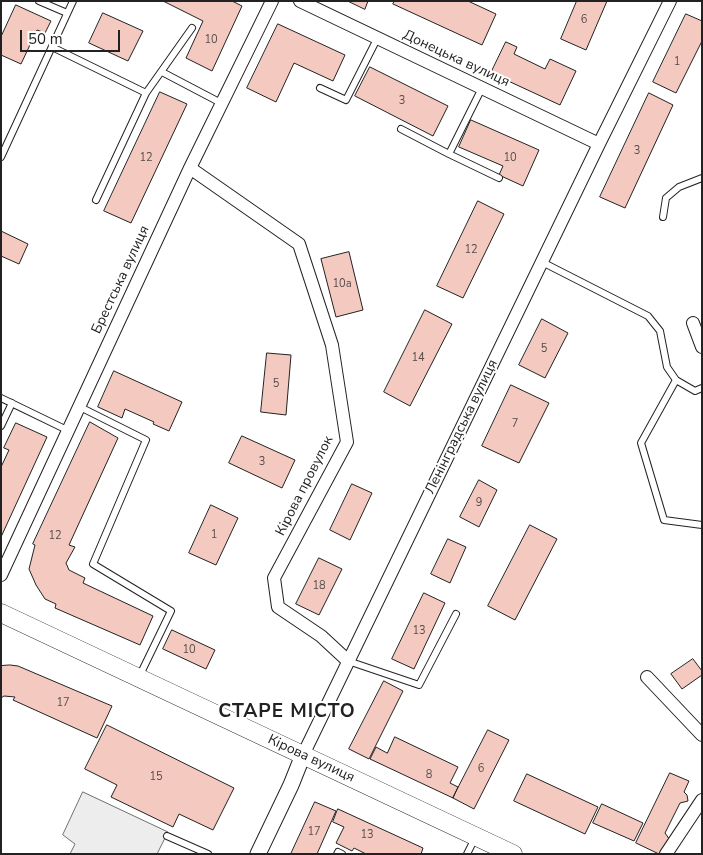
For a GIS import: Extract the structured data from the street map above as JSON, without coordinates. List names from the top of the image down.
{
  "streets": {
    "main road": ["Кірова вулиця"],
    "street": [
      "Донецька вулиця",
      "Брестська вулиця",
      "Ленінградська вулиця",
      "Кірова провулок"
    ]
  },
  "crossings": [
    ["Донецька вулиця", "Ленінградська вулиця"],
    ["Брестська вулиця", "Кірова провулок"],
    ["Ленінградська вулиця", "Кірова провулок"],
    ["Ленінградська вулиця", "Кірова вулиця"]
  ],
  "districts": ["СТАРЕ МІСТО"],
  "house_numbers": [
    "6",
    "10",
    "1",
    "3",
    "3",
    "12",
    "10",
    "12",
    "10а",
    "5",
    "14",
    "5",
    "7",
    "3",
    "9",
    "1",
    "12",
    "18",
    "13",
    "10",
    "17",
    "6",
    "8",
    "15",
    "17",
    "13"
  ],
  "scale_bar": "50 m"
}
